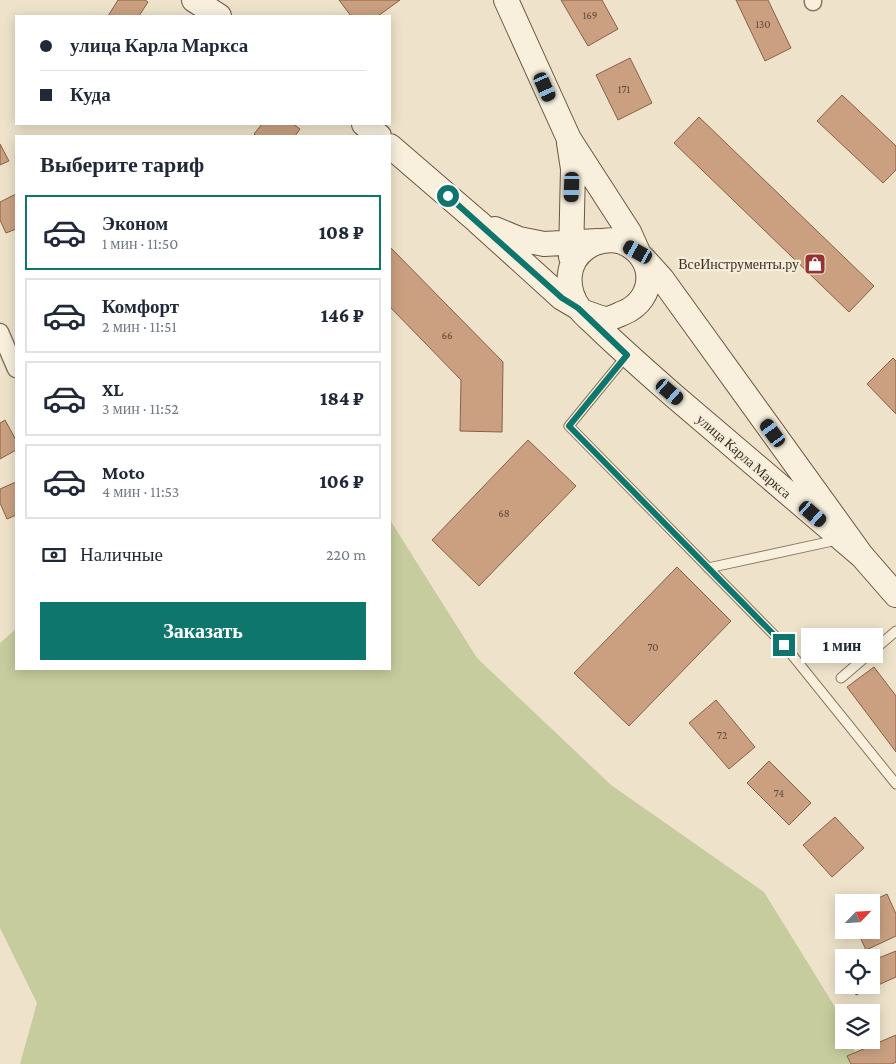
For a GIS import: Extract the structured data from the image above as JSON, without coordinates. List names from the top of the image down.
{
  "streets": {
    "main road": ["улица Карла Маркса"]
  },
  "places": {
    "shop": ["ВсеИнструменты.ру"]
  },
  "house_numbers": [
    "169",
    "130",
    "171",
    "66",
    "68",
    "70",
    "72",
    "74"
  ],
  "north": "top right",
  "page": {
    "banner": ["улица Карла Маркса", "Куда"],
    "heading": "Выберите тариф",
    "list": [
      {
        "name": "Эконом",
        "note": "1 мин · 11:50",
        "value": "108 ₽"
      },
      {
        "name": "Комфорт",
        "note": "2 мин · 11:51",
        "value": "146 ₽"
      },
      {
        "name": "XL",
        "note": "3 мин · 11:52",
        "value": "184 ₽"
      },
      {
        "name": "Moto",
        "note": "4 мин · 11:53",
        "value": "106 ₽"
      }
    ],
    "pay": ["Наличные", "220 m"],
    "buttons": "Заказать",
    "bubble": "1 мин"
  }
}
